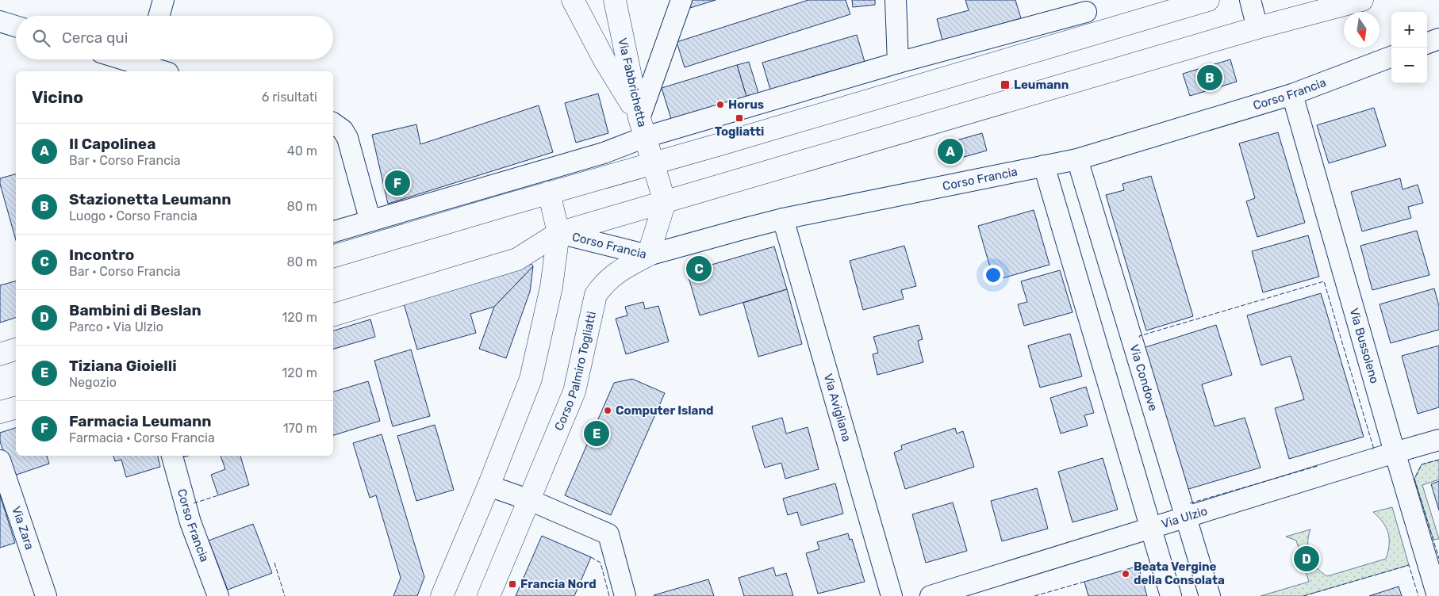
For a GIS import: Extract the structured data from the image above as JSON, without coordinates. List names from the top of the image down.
{
  "streets": {
    "main road": ["Via Fabbrichetta", "Corso Francia", "Corso Palmiro Togliatti"],
    "street": [
      "Via Bussoleno",
      "Via Condove",
      "Via Avigliana",
      "Via Ulzio",
      "Via Zara"
    ]
  },
  "crossings": [
    ["Corso Francia", "Via Bussoleno"],
    ["Corso Francia", "Corso Palmiro Togliatti"],
    ["Corso Francia", "Via Condove"],
    ["Corso Francia", "Via Avigliana"],
    ["Via Bussoleno", "Via Ulzio"],
    ["Via Condove", "Via Ulzio"]
  ],
  "places": {
    "transit": ["Leumann", "Togliatti", "Francia Nord"],
    "other": ["Horus", "Computer Island", "Beata Vergine della Consolata"]
  },
  "north": "bottom",
  "page": {
    "map_buttons": ["+", "−"],
    "search": "Cerca qui",
    "pins": [
      "B",
      "A",
      "F",
      "C",
      "E",
      "D"
    ],
    "heading": ["Vicino", "6 risultati"],
    "list": [
      {
        "mark": "A",
        "name": "Il Capolinea",
        "note": "Bar · Corso Francia",
        "value": "40 m"
      },
      {
        "mark": "B",
        "name": "Stazionetta Leumann",
        "note": "Luogo · Corso Francia",
        "value": "80 m"
      },
      {
        "mark": "C",
        "name": "Incontro",
        "note": "Bar · Corso Francia",
        "value": "80 m"
      },
      {
        "mark": "D",
        "name": "Bambini di Beslan",
        "note": "Parco · Via Ulzio",
        "value": "120 m"
      },
      {
        "mark": "E",
        "name": "Tiziana Gioielli",
        "note": "Negozio",
        "value": "120 m"
      },
      {
        "mark": "F",
        "name": "Farmacia Leumann",
        "note": "Farmacia · Corso Francia",
        "value": "170 m"
      }
    ]
  }
}
